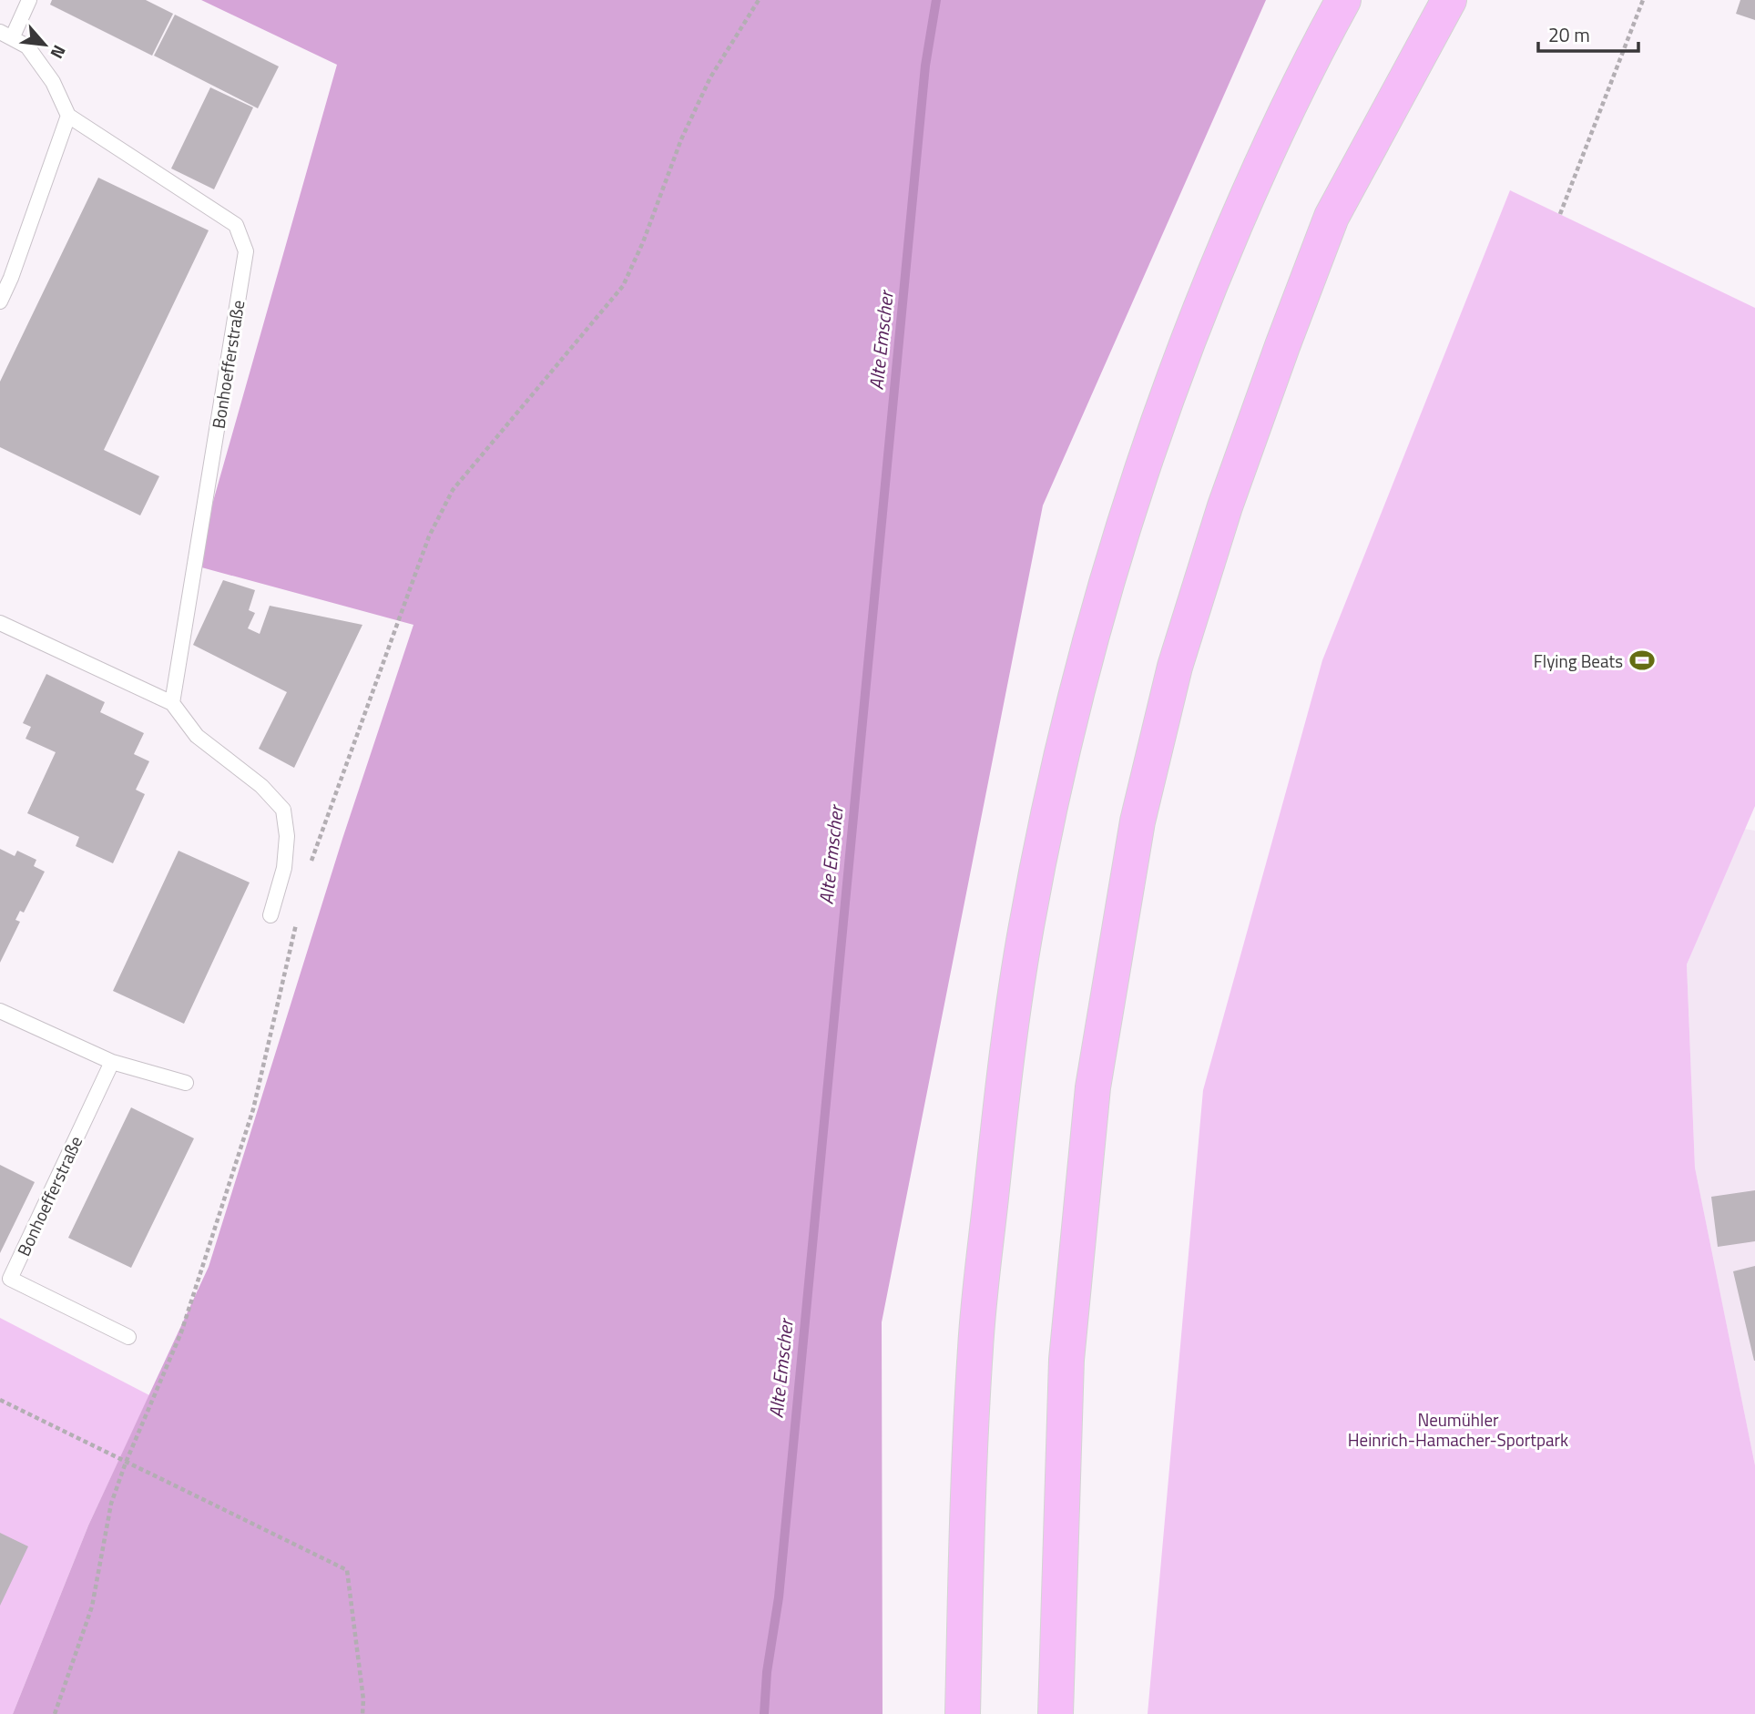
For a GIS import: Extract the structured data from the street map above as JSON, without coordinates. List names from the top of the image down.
{
  "streets": {
    "lane": ["Bonhoefferstraße"]
  },
  "water": ["Alte Emscher"],
  "parks": ["Neumühler Heinrich-Hamacher-Sportpark"],
  "places": {
    "sports": ["Flying Beats"]
  },
  "scale_bar": "20 m",
  "north": "bottom right"
}
